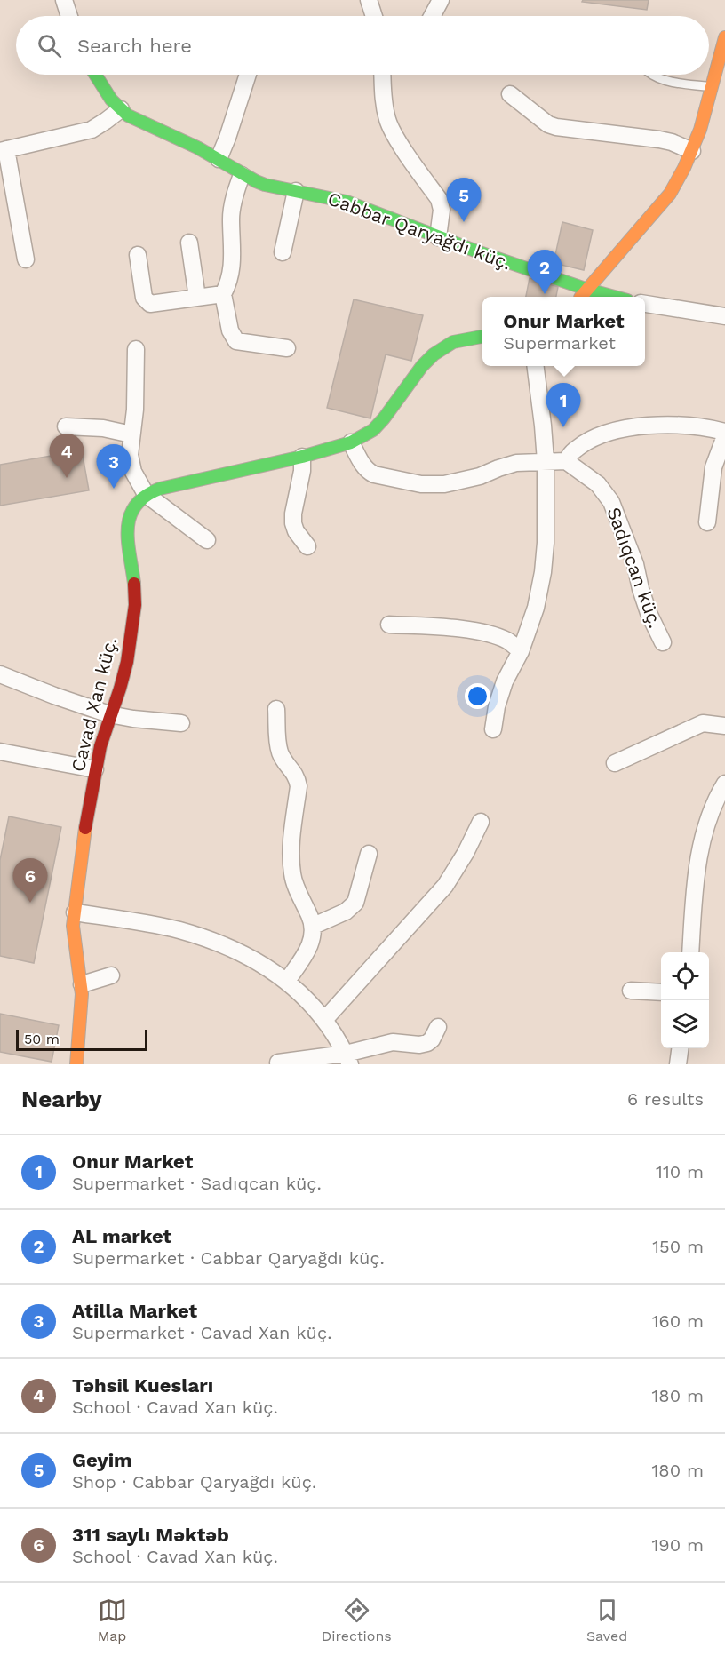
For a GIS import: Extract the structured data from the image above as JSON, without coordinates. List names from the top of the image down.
{
  "streets": {
    "street": ["Cabbar Qaryağdı küç.", "Sadıqcan küç.", "Cavad Xan küç."]
  },
  "scale_bar": "50 m",
  "page": {
    "search": "Search here",
    "pins": [
      "5",
      "2",
      "1",
      "4",
      "3",
      "6"
    ],
    "popup": ["Onur Market", "Supermarket"],
    "scale": "50 m",
    "heading": ["Nearby", "6 results"],
    "list": [
      {
        "mark": "1",
        "name": "Onur Market",
        "note": "Supermarket · Sadıqcan küç.",
        "value": "110 m"
      },
      {
        "mark": "2",
        "name": "AL market",
        "note": "Supermarket · Cabbar Qaryağdı küç.",
        "value": "150 m"
      },
      {
        "mark": "3",
        "name": "Atilla Market",
        "note": "Supermarket · Cavad Xan küç.",
        "value": "160 m"
      },
      {
        "mark": "4",
        "name": "Təhsil Kuesları",
        "note": "School · Cavad Xan küç.",
        "value": "180 m"
      },
      {
        "mark": "5",
        "name": "Geyim",
        "note": "Shop · Cabbar Qaryağdı küç.",
        "value": "180 m"
      },
      {
        "mark": "6",
        "name": "311 saylı Məktəb",
        "note": "School · Cavad Xan küç.",
        "value": "190 m"
      }
    ],
    "nav": ["Map", "Directions", "Saved"]
  }
}
